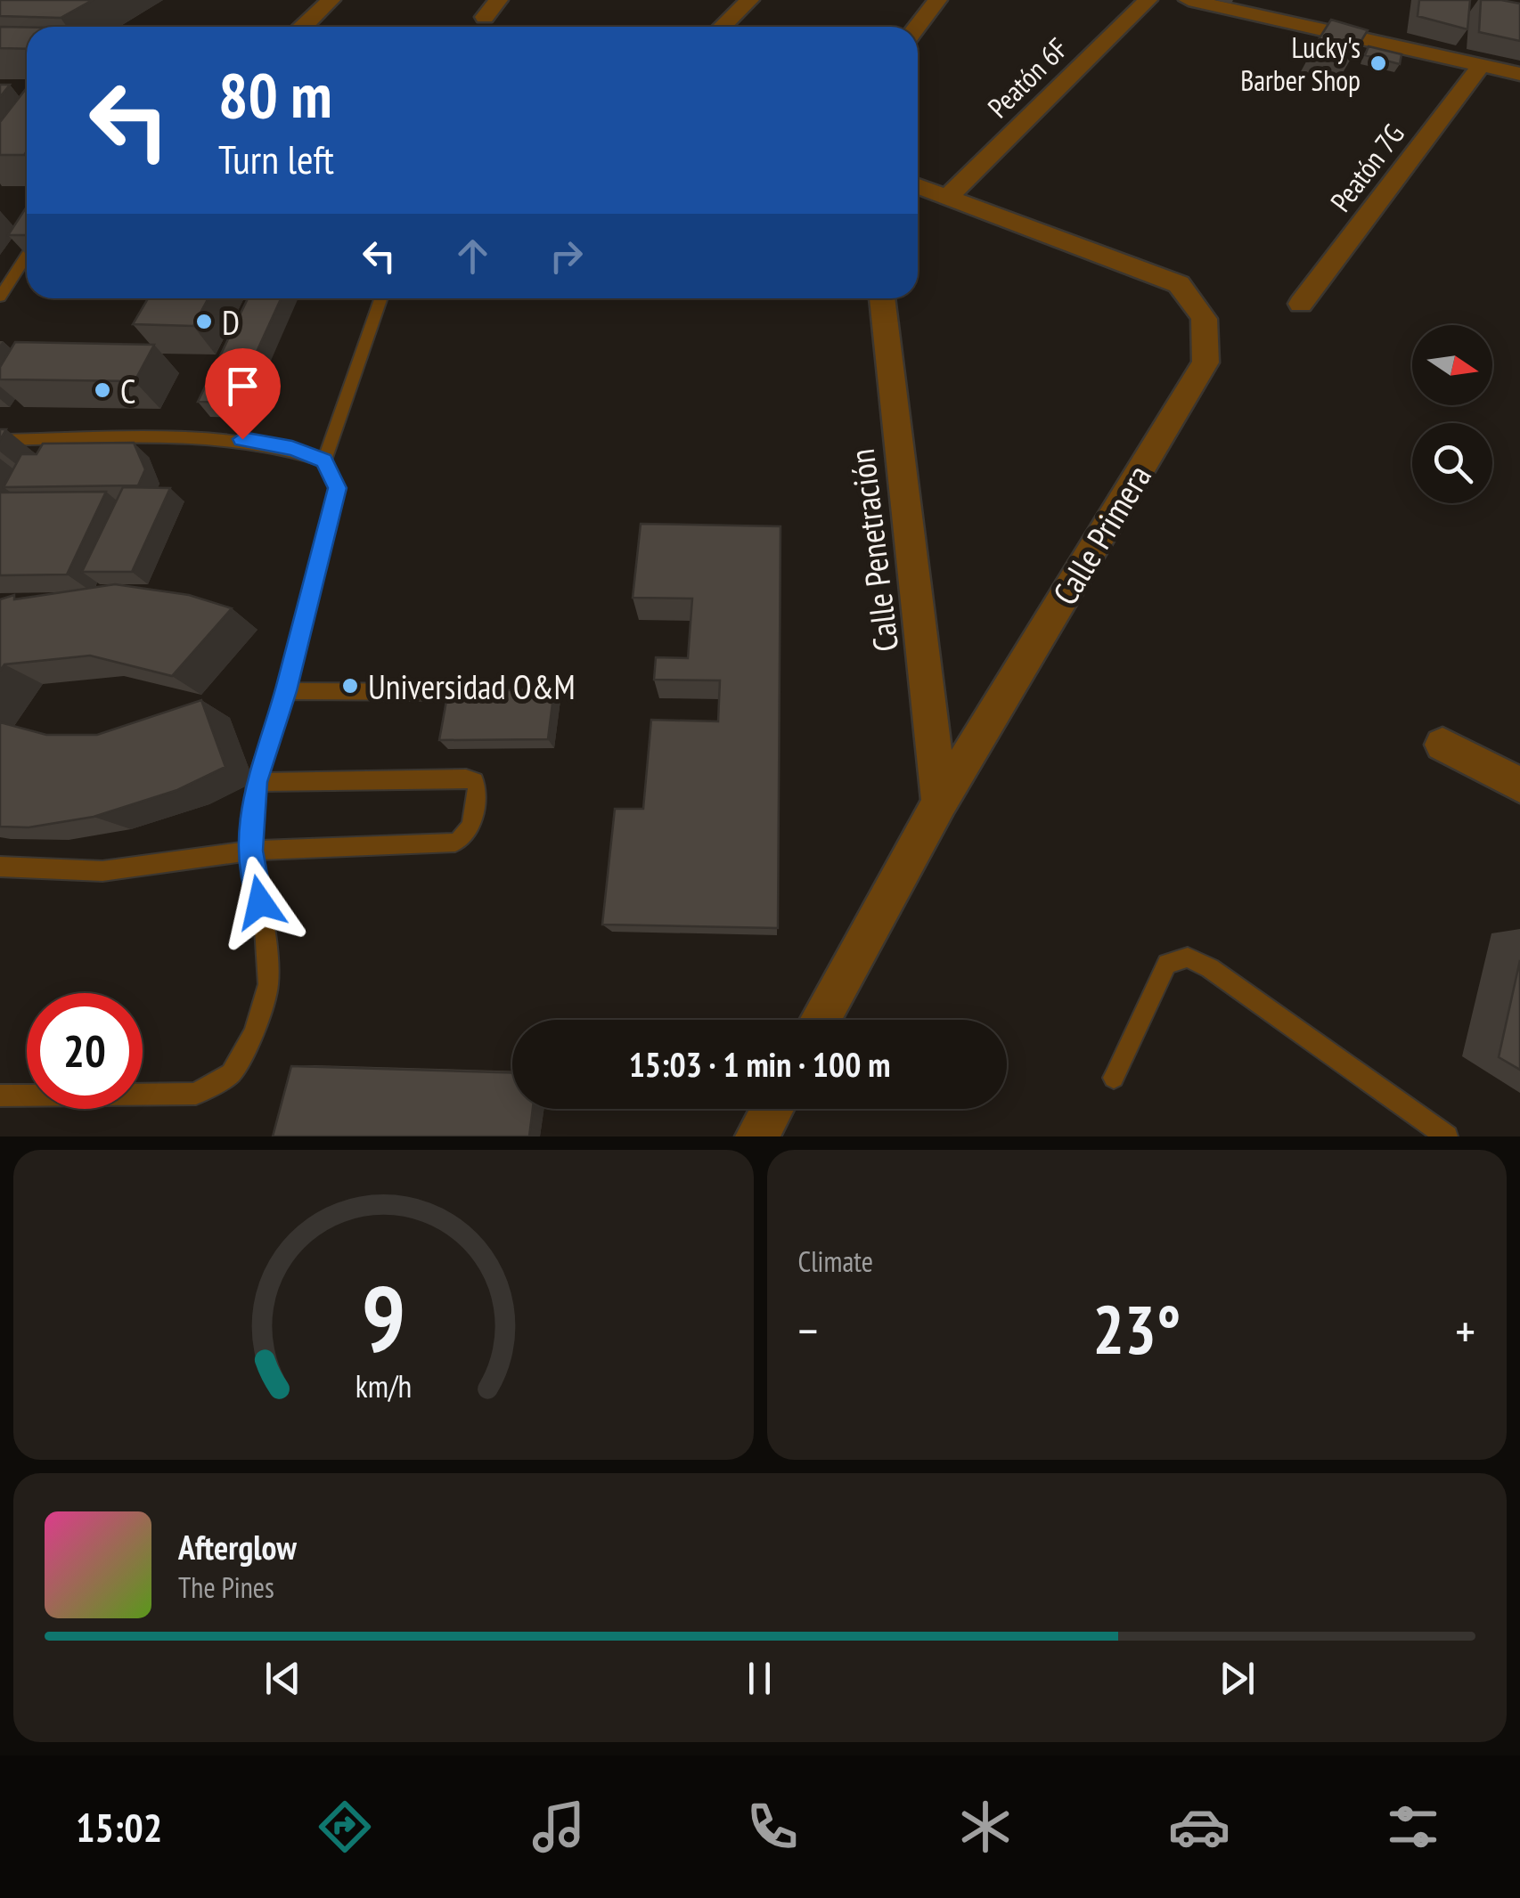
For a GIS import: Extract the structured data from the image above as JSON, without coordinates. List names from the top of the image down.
{
  "streets": {
    "street": [
      "Peatón 6F",
      "Peatón 7G",
      "Calle Primera",
      "Calle Penetración"
    ]
  },
  "crossings": [
    ["Peatón 6F", "Calle Primera"],
    ["Calle Primera", "Calle Penetración"]
  ],
  "places": [
    "Lucky's Barber Shop",
    "D",
    "C",
    "Universidad O&M"
  ],
  "north": "right",
  "page": {
    "turn": ["80 m", "Turn left"],
    "limit": "20",
    "trip": "15:03 · 1 min · 100 m",
    "tile": "Climate",
    "heat": ["−", "23°", "+"],
    "song": ["Afterglow", "The Pines"],
    "tabs": "15:02",
    "gauge": ["9", "km/h"]
  }
}
